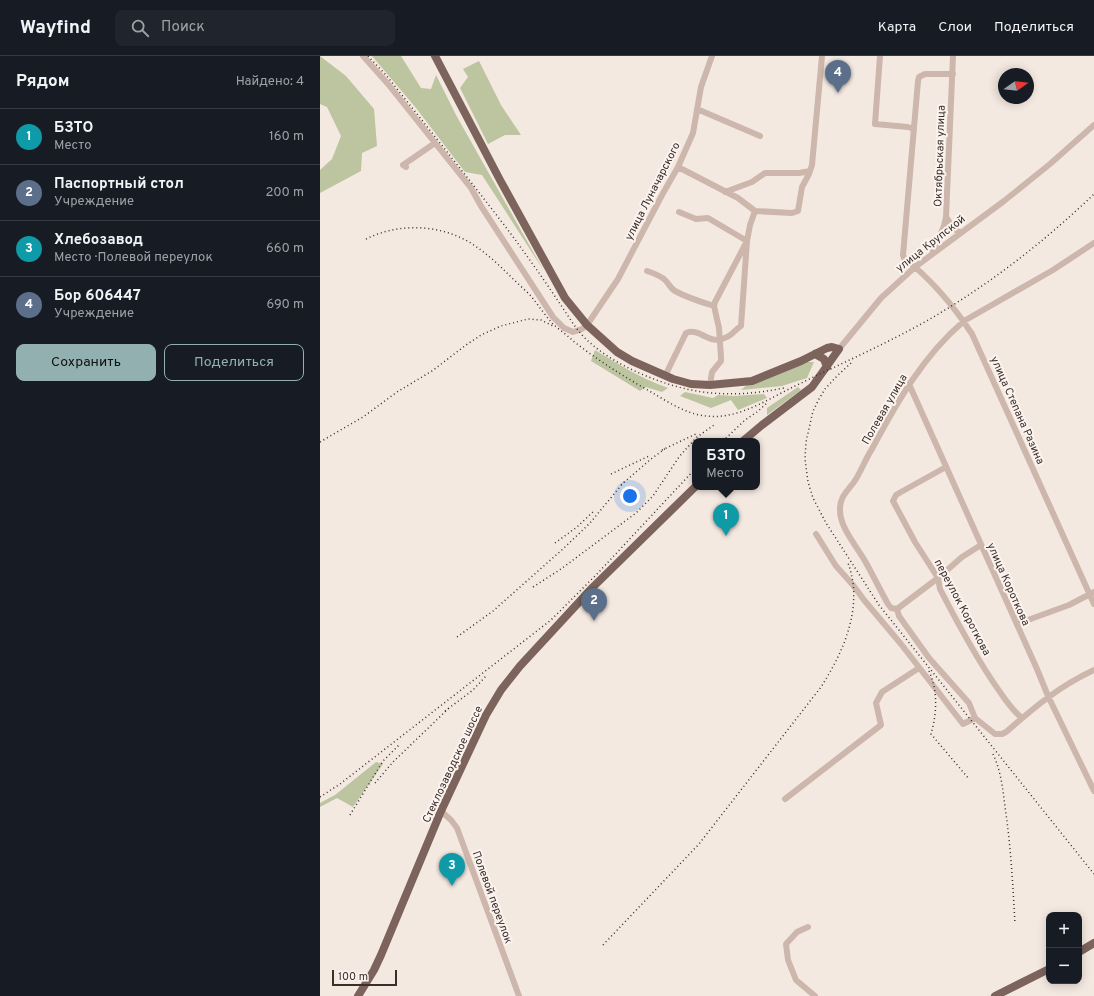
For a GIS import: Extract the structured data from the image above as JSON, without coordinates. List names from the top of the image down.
{
  "streets": {
    "main road": ["улица Крупской", "Стеклозаводское шоссе"],
    "street": [
      "Октябрьская улица",
      "улица Луначарского",
      "Полевая улица",
      "улица Степана Разина",
      "улица Короткова",
      "переулок Короткова",
      "Полевой переулок"
    ]
  },
  "crossings": [
    ["Октябрьская улица", "улица Крупской"],
    ["улица Крупской", "улица Степана Разина"],
    ["Полевая улица", "улица Степана Разина"],
    ["Полевая улица", "улица Короткова"],
    ["улица Короткова", "переулок Короткова"],
    ["Стеклозаводское шоссе", "Полевой переулок"]
  ],
  "scale_bar": "100 m",
  "north": "right",
  "page": {
    "header": "Wayfind",
    "search": "Поиск",
    "nav": ["Карта", "Слои", "Поделиться"],
    "heading": ["Рядом", "Найдено: 4"],
    "pins": [
      "4",
      "1",
      "2",
      "3"
    ],
    "list": [
      {
        "mark": "1",
        "name": "БЗТО",
        "note": "Место",
        "value": "160 m"
      },
      {
        "mark": "2",
        "name": "Паспортный стол",
        "note": "Учреждение",
        "value": "200 m"
      },
      {
        "mark": "3",
        "name": "Хлебозавод",
        "note": "Место · Полевой переулок",
        "value": "660 m"
      },
      {
        "mark": "4",
        "name": "Бор 606447",
        "note": "Учреждение",
        "value": "690 m"
      }
    ],
    "buttons": ["Сохранить", "Поделиться"],
    "popup": ["БЗТО", "Место"],
    "map_buttons": ["+", "−"],
    "scale": "100 m"
  }
}
